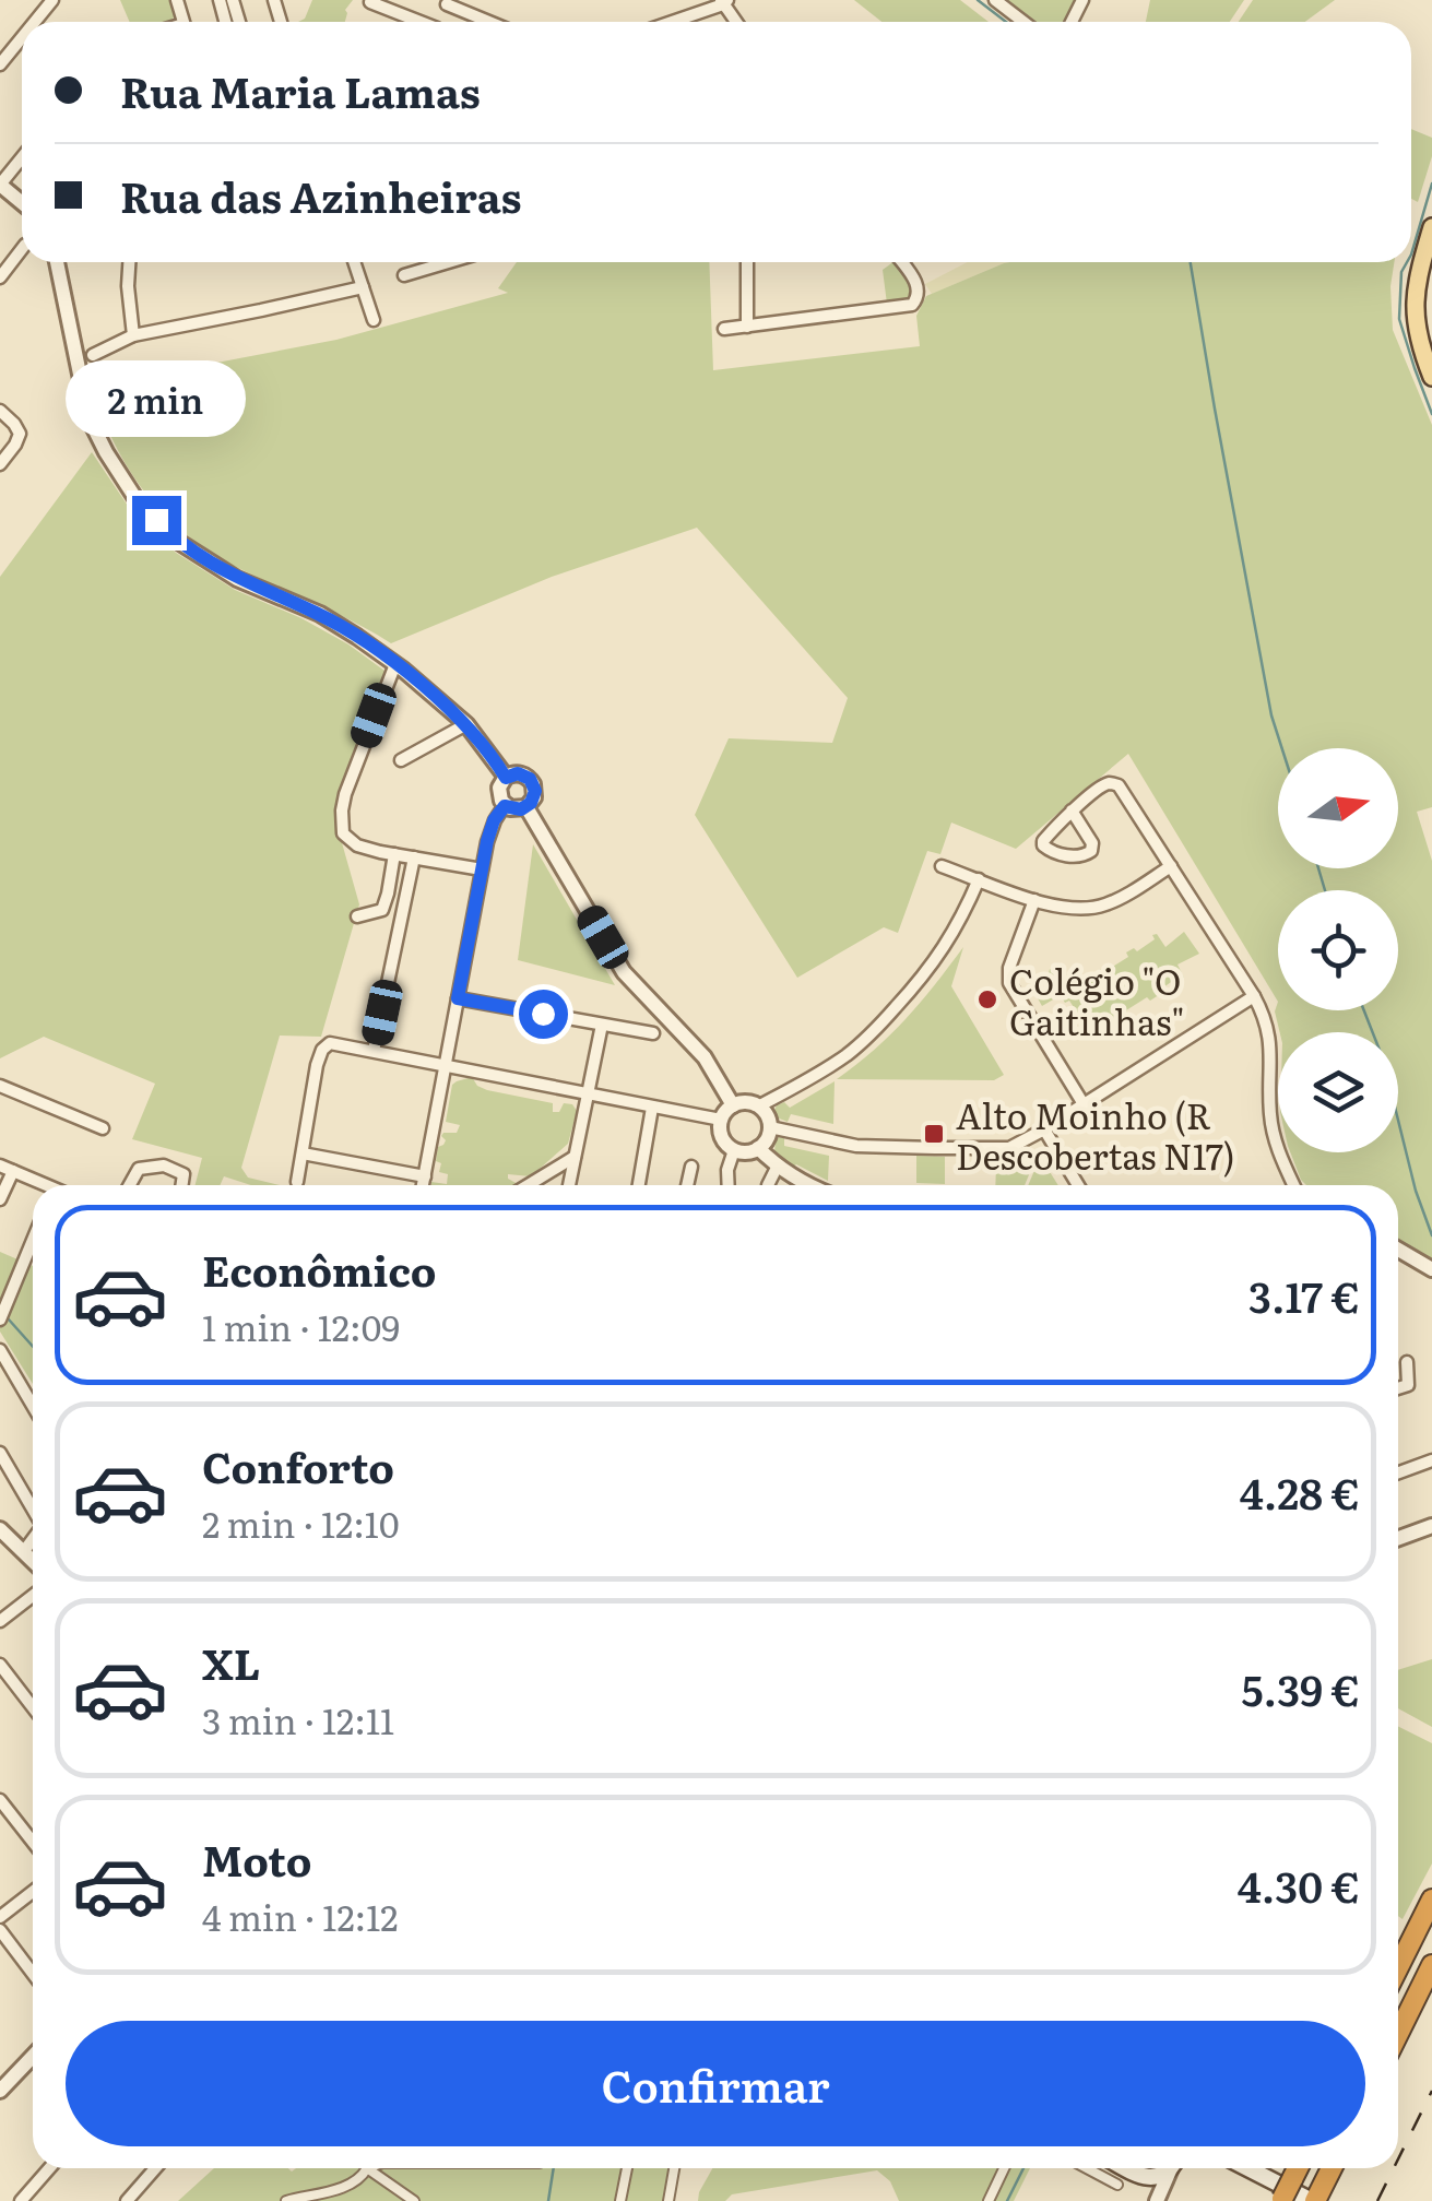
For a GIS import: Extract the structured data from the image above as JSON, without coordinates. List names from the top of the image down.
{
  "places": {
    "other": ["Colégio \"O Gaitinhas\""],
    "transit": ["Alto Moinho (R Descobertas N17)"]
  },
  "north": "right",
  "page": {
    "banner": ["Rua Maria Lamas", "Rua das Azinheiras"],
    "bubble": "2 min",
    "list": [
      {
        "name": "Econômico",
        "note": "1 min · 12:09",
        "value": "3.17 €"
      },
      {
        "name": "Conforto",
        "note": "2 min · 12:10",
        "value": "4.28 €"
      },
      {
        "name": "XL",
        "note": "3 min · 12:11",
        "value": "5.39 €"
      },
      {
        "name": "Moto",
        "note": "4 min · 12:12",
        "value": "4.30 €"
      }
    ],
    "buttons": "Confirmar"
  }
}
